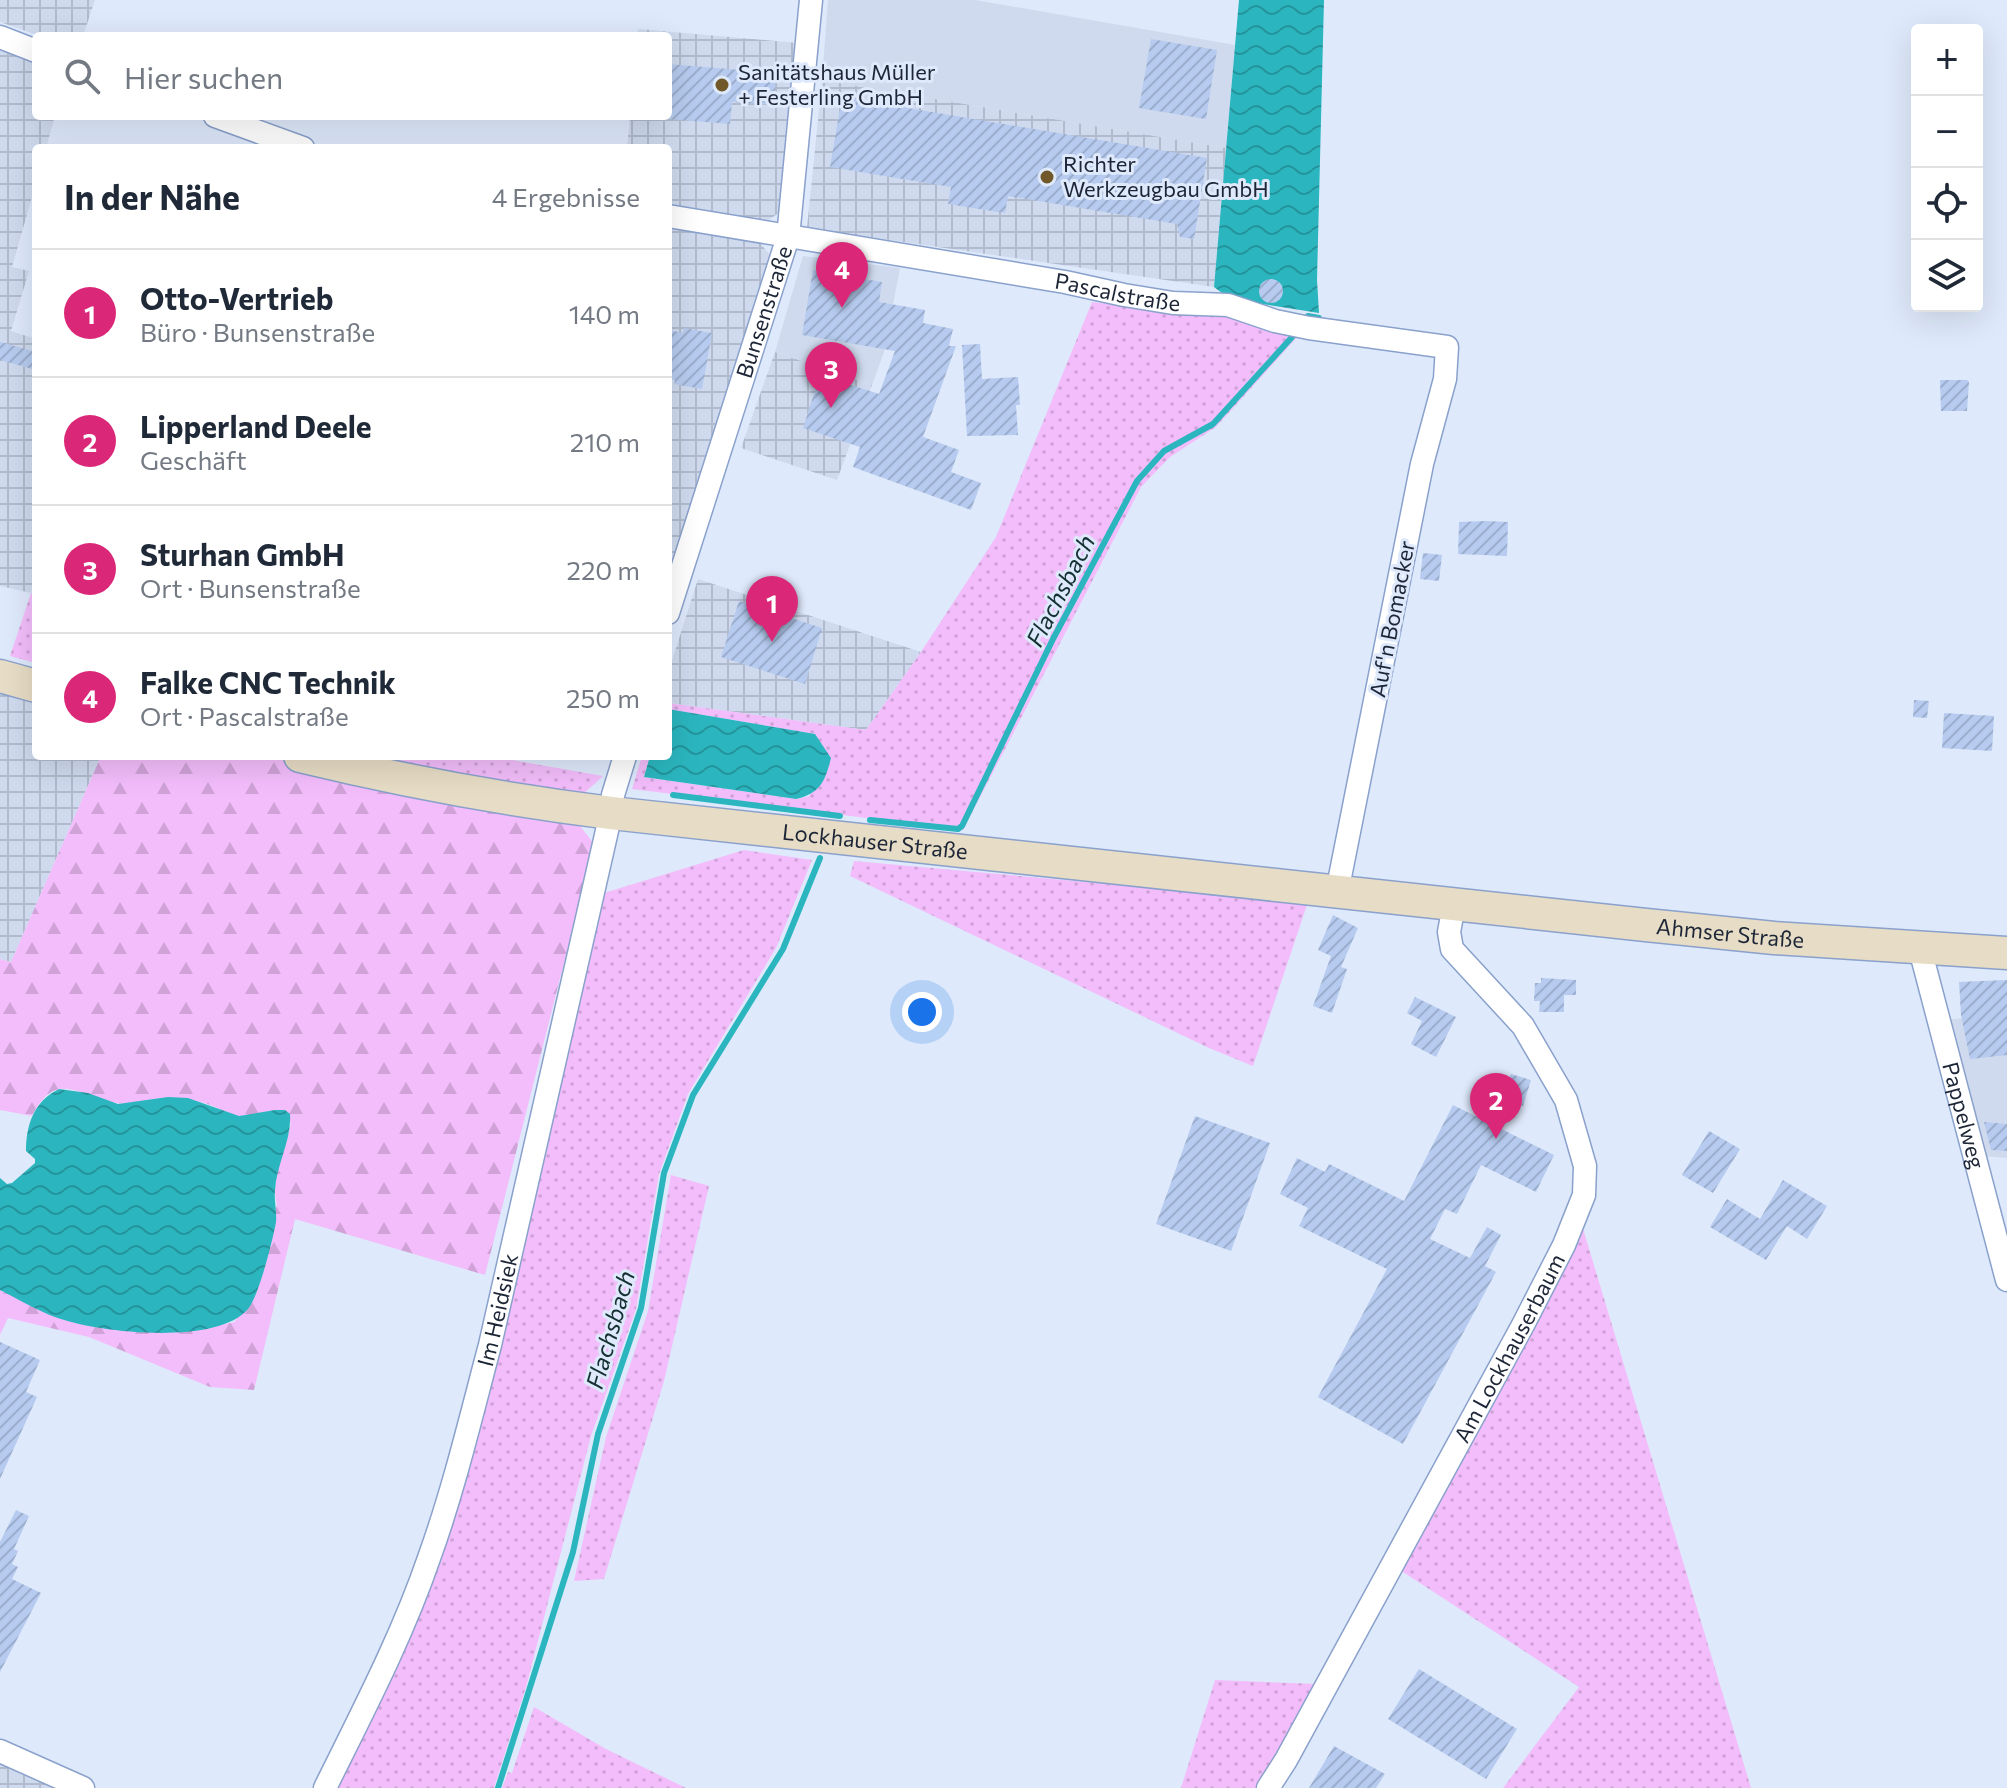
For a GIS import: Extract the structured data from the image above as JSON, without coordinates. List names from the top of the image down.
{
  "streets": {
    "street": [
      "Pascalstraße",
      "Bunsenstraße",
      "Auf'n Bomacker",
      "Lockhauser Straße",
      "Ahmser Straße",
      "Pappelweg",
      "Im Heidsiek",
      "Am Lockhauserbaum"
    ]
  },
  "crossings": [
    ["Pascalstraße", "Bunsenstraße"],
    ["Pascalstraße", "Auf'n Bomacker"],
    ["Auf'n Bomacker", "Lockhauser Straße"],
    ["Lockhauser Straße", "Ahmser Straße"],
    ["Lockhauser Straße", "Im Heidsiek"],
    ["Lockhauser Straße", "Am Lockhauserbaum"],
    ["Ahmser Straße", "Pappelweg"],
    ["Ahmser Straße", "Am Lockhauserbaum"]
  ],
  "water": ["Flachsbach"],
  "places": ["Sanitätshaus Müller + Festerling GmbH", "Richter Werkzeugbau GmbH"],
  "page": {
    "map_buttons": ["+", "−"],
    "search": "Hier suchen",
    "heading": ["In der Nähe", "4 Ergebnisse"],
    "pins": [
      "4",
      "3",
      "1",
      "2"
    ],
    "list": [
      {
        "mark": "1",
        "name": "Otto-Vertrieb",
        "note": "Büro · Bunsenstraße",
        "value": "140 m"
      },
      {
        "mark": "2",
        "name": "Lipperland Deele",
        "note": "Geschäft",
        "value": "210 m"
      },
      {
        "mark": "3",
        "name": "Sturhan GmbH",
        "note": "Ort · Bunsenstraße",
        "value": "220 m"
      },
      {
        "mark": "4",
        "name": "Falke CNC Technik",
        "note": "Ort · Pascalstraße",
        "value": "250 m"
      }
    ]
  }
}
